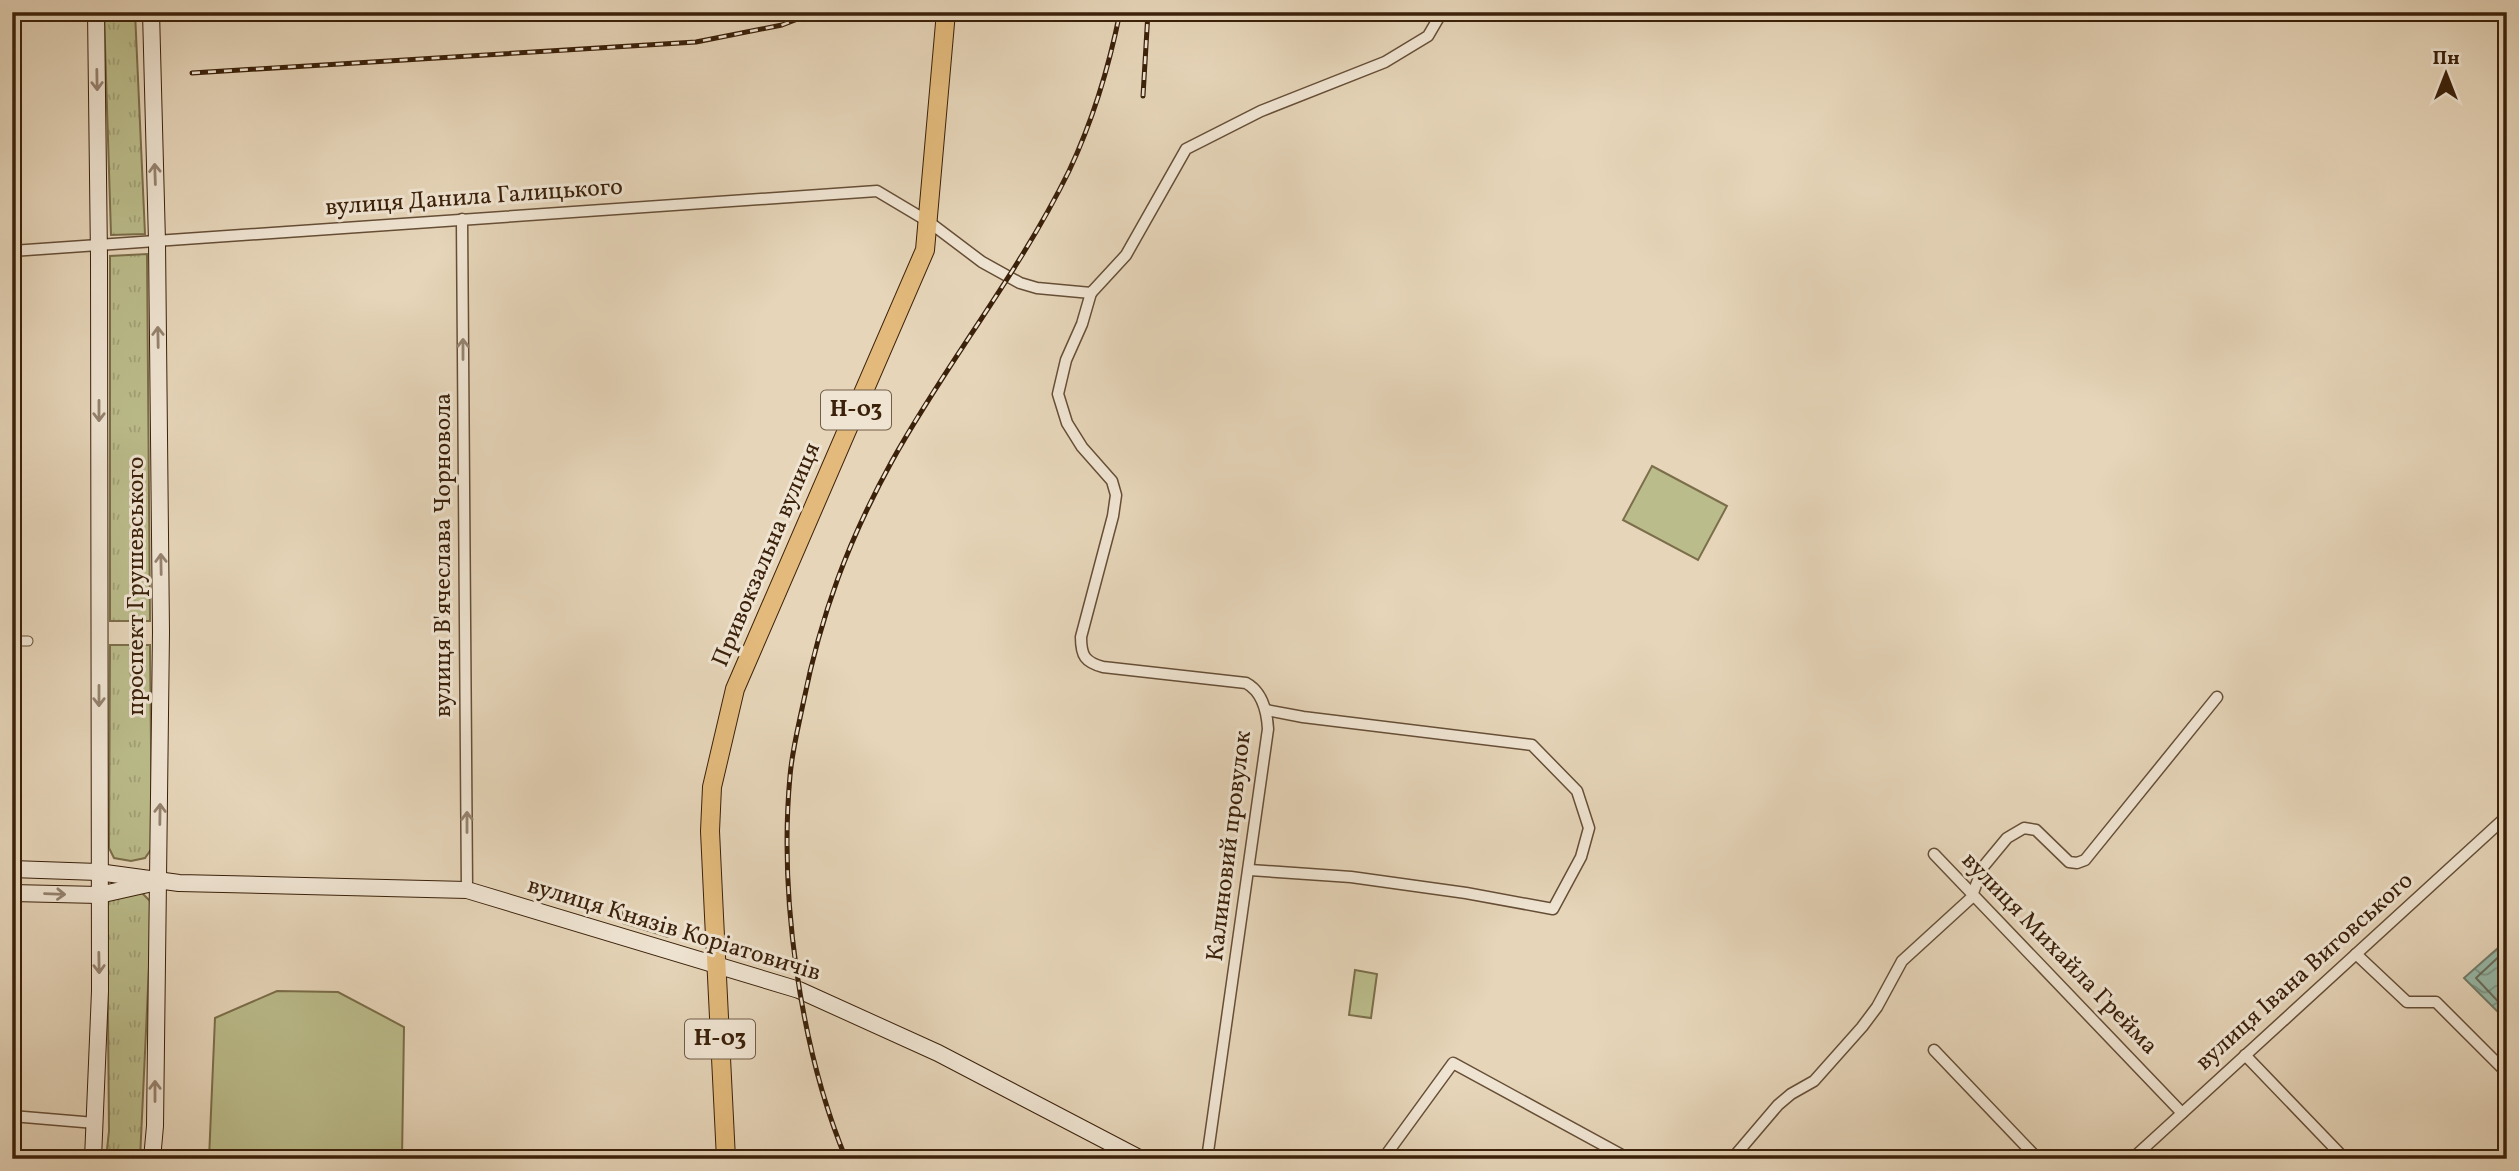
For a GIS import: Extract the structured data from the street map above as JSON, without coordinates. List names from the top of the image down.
{
  "streets": {
    "main road": [
      "Н-03",
      "Привокзальна вулиця",
      "проспект Грушевського",
      "вулиця Князів Коріатовичів"
    ],
    "street": [
      "вулиця Данила Галицького",
      "вулиця В'ячеслава Чорновола",
      "Калиновий провулок",
      "вулиця Михайла Грейма",
      "вулиця Івана Виговського"
    ]
  },
  "crossings": [
    ["вулиця Данила Галицького", "вулиця В'ячеслава Чорновола"],
    ["вулиця Данила Галицького", "Привокзальна вулиця"],
    ["вулиця Данила Галицького", "проспект Грушевського"],
    ["вулиця Данила Галицького", "Калиновий провулок"],
    ["Н-03", "Привокзальна вулиця"],
    ["Н-03", "вулиця Князів Коріатовичів"],
    ["вулиця В'ячеслава Чорновола", "вулиця Князів Коріатовичів"],
    ["Привокзальна вулиця", "вулиця Князів Коріатовичів"],
    ["проспект Грушевського", "вулиця Князів Коріатовичів"],
    ["вулиця Михайла Грейма", "вулиця Івана Виговського"]
  ],
  "one_way": ["вулиця В'ячеслава Чорновола"],
  "north": "top"
}
